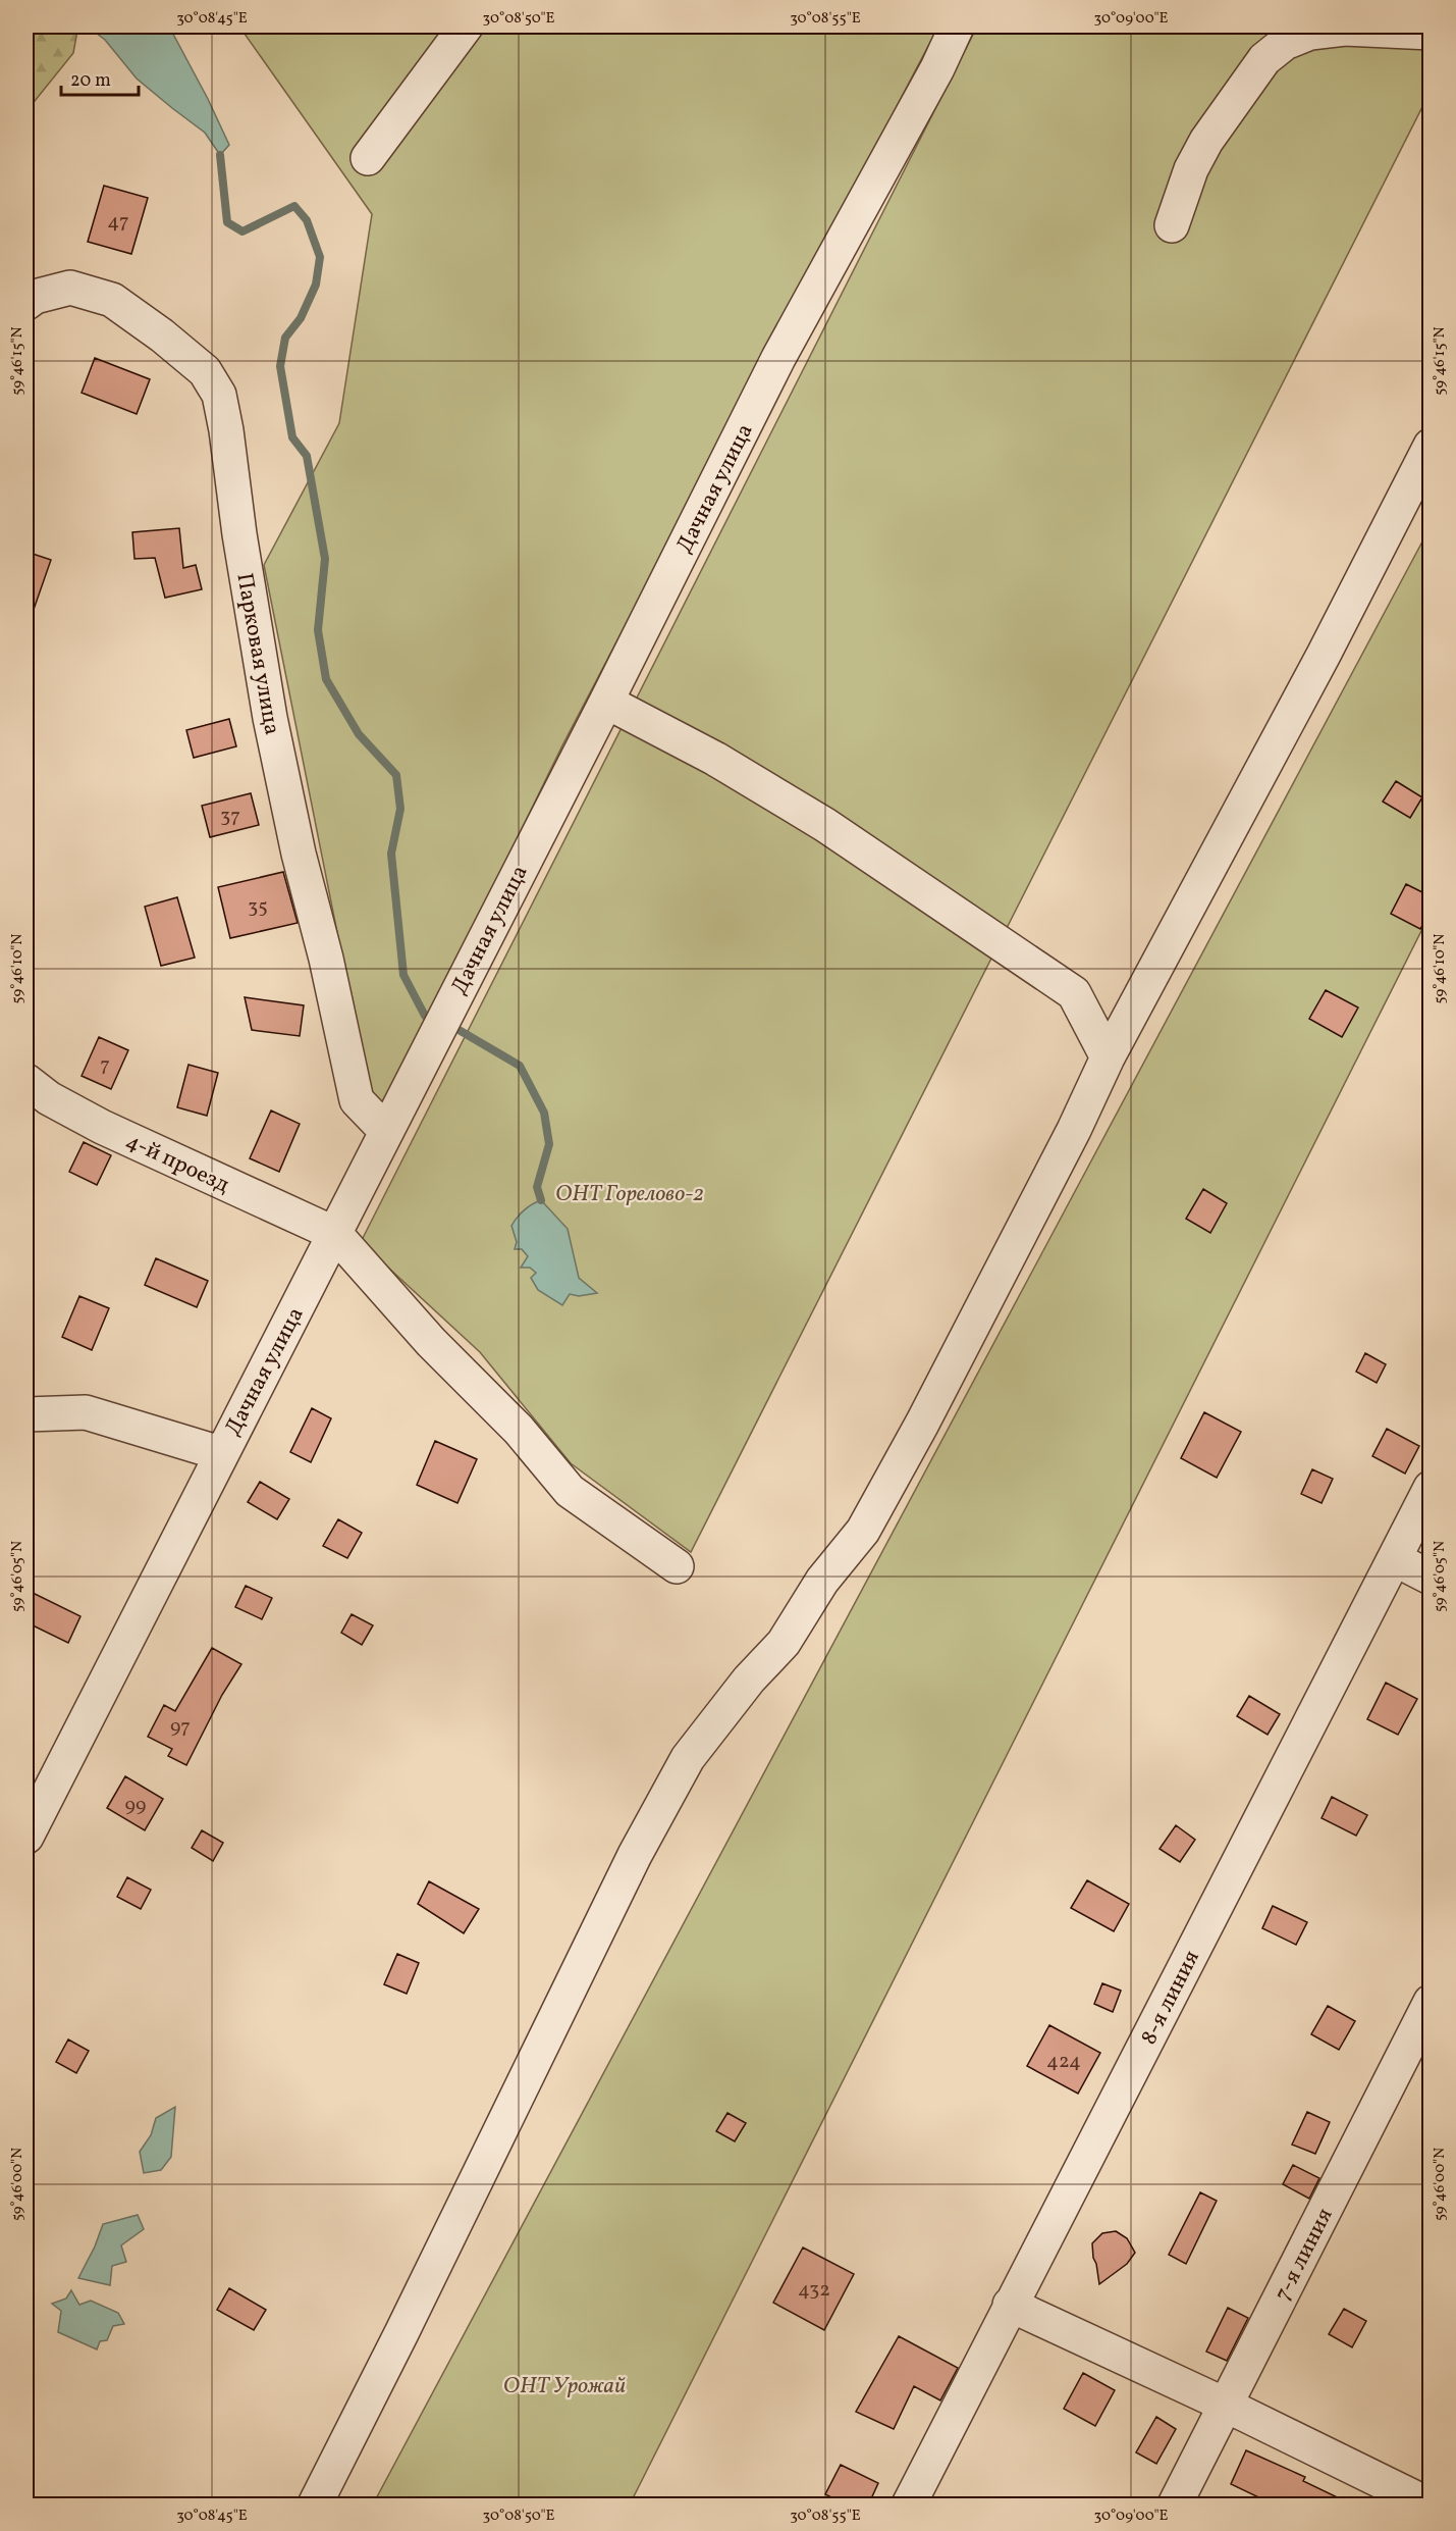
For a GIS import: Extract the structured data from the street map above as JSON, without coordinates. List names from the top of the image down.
{
  "streets": {
    "street": [
      "Дачная улица",
      "Парковая улица",
      "4-й проезд",
      "8-я линия",
      "7-я линия"
    ]
  },
  "crossings": [
    ["Дачная улица", "Парковая улица"],
    ["Дачная улица", "4-й проезд"]
  ],
  "parks": ["ОНТ Горелово-2", "ОНТ Урожай"],
  "house_numbers": [
    "47",
    "37",
    "35",
    "7",
    "97",
    "99",
    "424",
    "432"
  ],
  "scale_bar": "20 m",
  "coordinates": [
    "30°08'45\"E",
    "30°08'50\"E",
    "30°08'55\"E",
    "30°09'00\"E",
    "59°46'15\"N",
    "59°46'10\"N",
    "59°46'05\"N",
    "59°46'00\"N"
  ]
}
